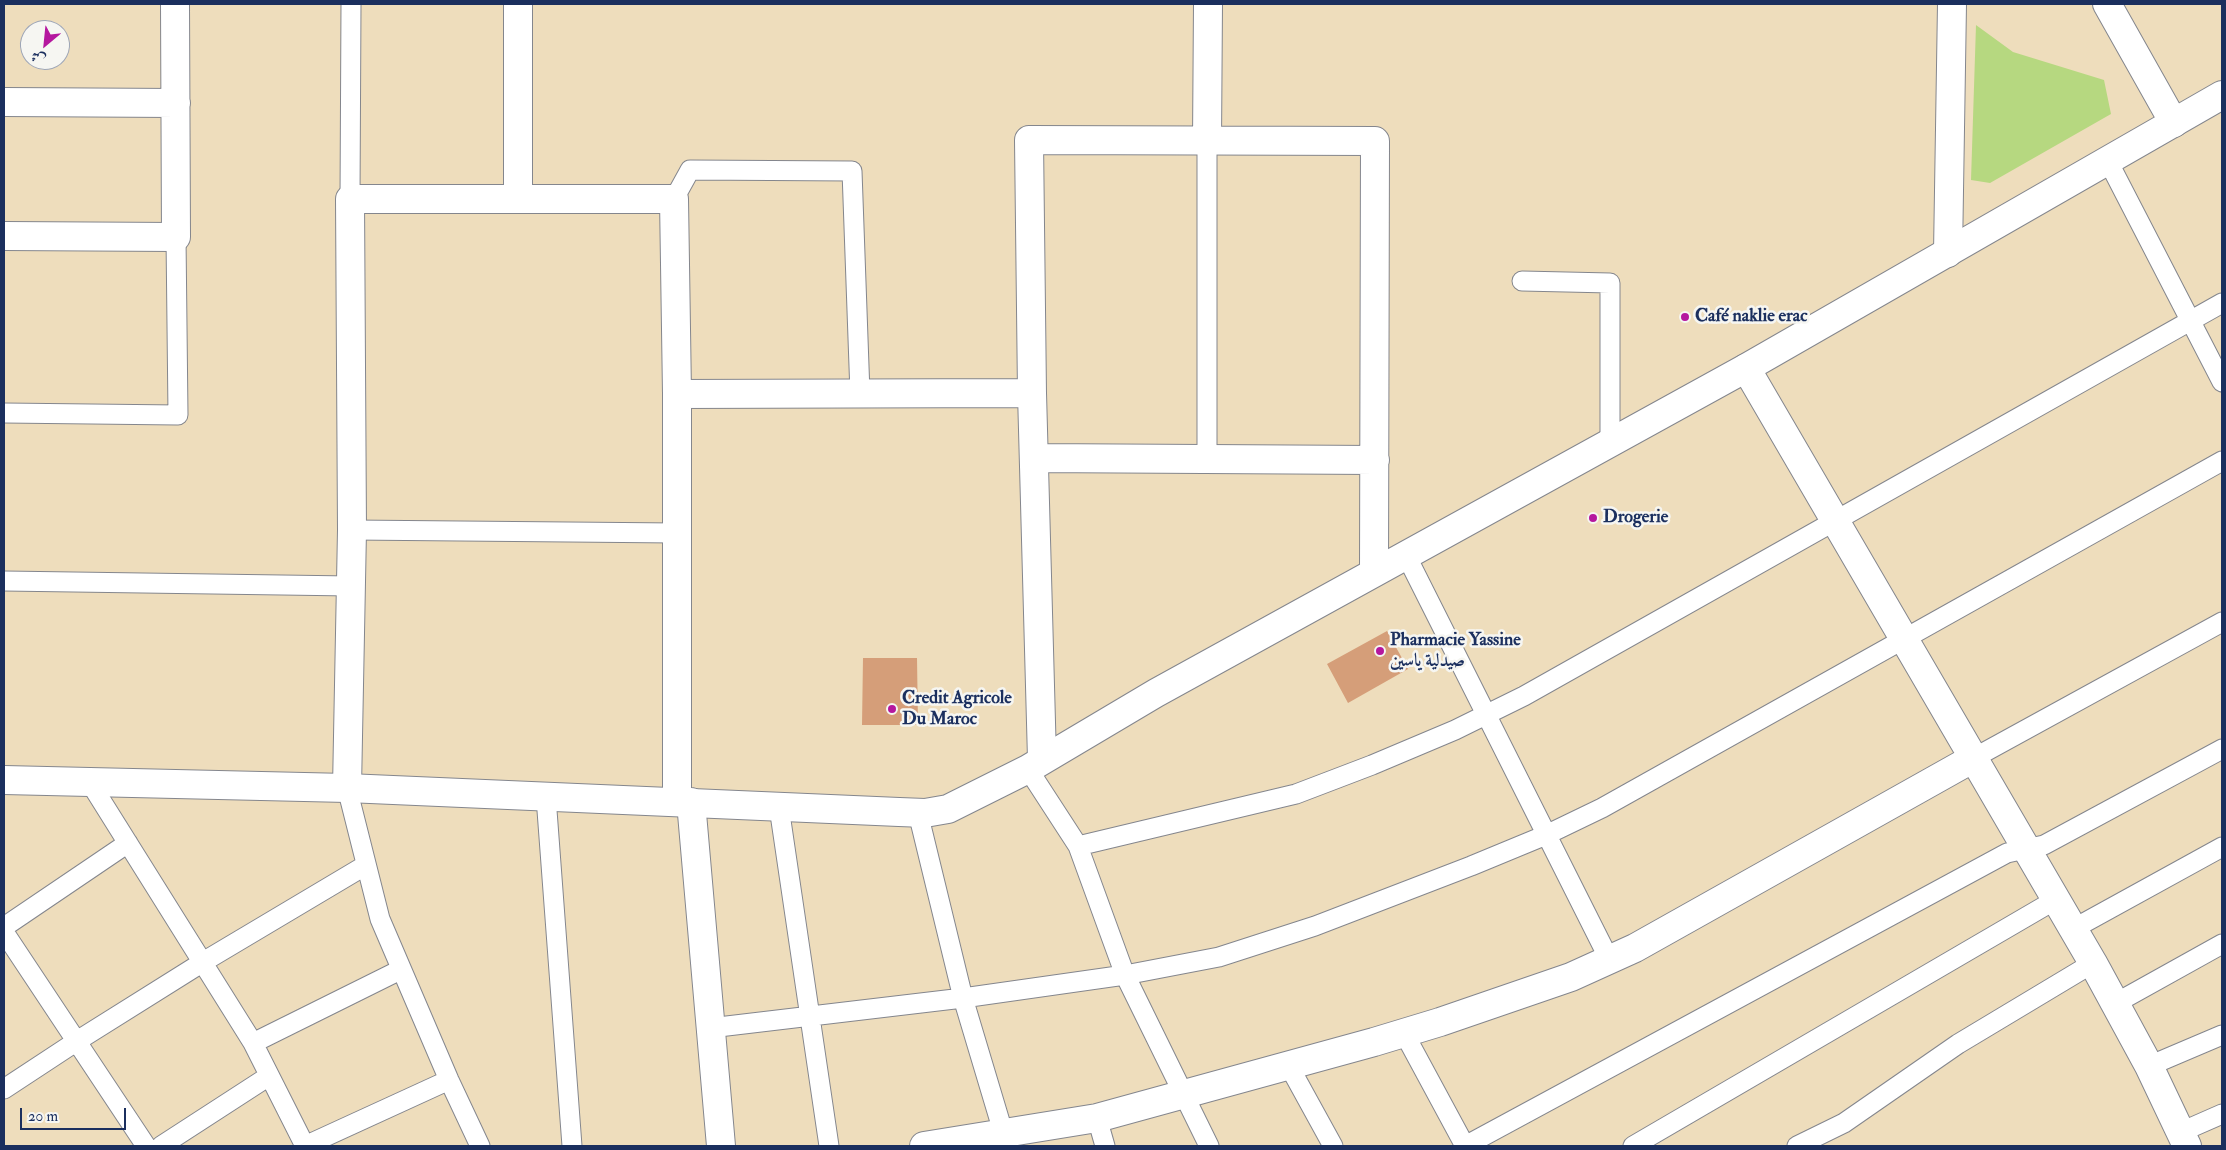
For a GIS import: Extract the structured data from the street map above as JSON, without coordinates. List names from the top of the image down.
{
  "places": [
    "Café naklie erac",
    "Drogerie",
    "Pharmacie Yassine صيدلية ياسين",
    "Credit Agricole Du Maroc"
  ],
  "scale_bar": "20 m",
  "north": "bottom left"
}
